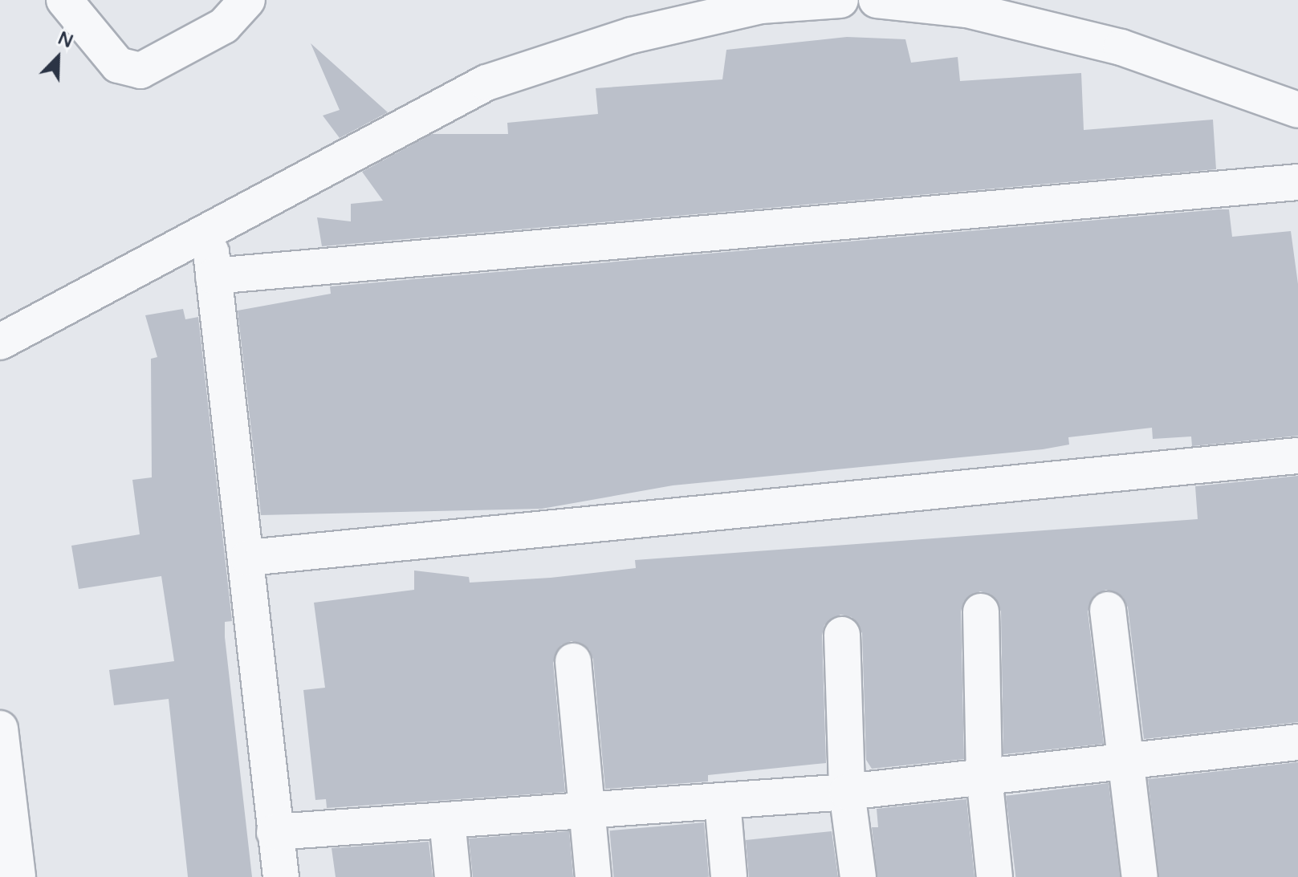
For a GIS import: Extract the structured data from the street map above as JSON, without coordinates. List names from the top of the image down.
{
  "north": "top right"
}
